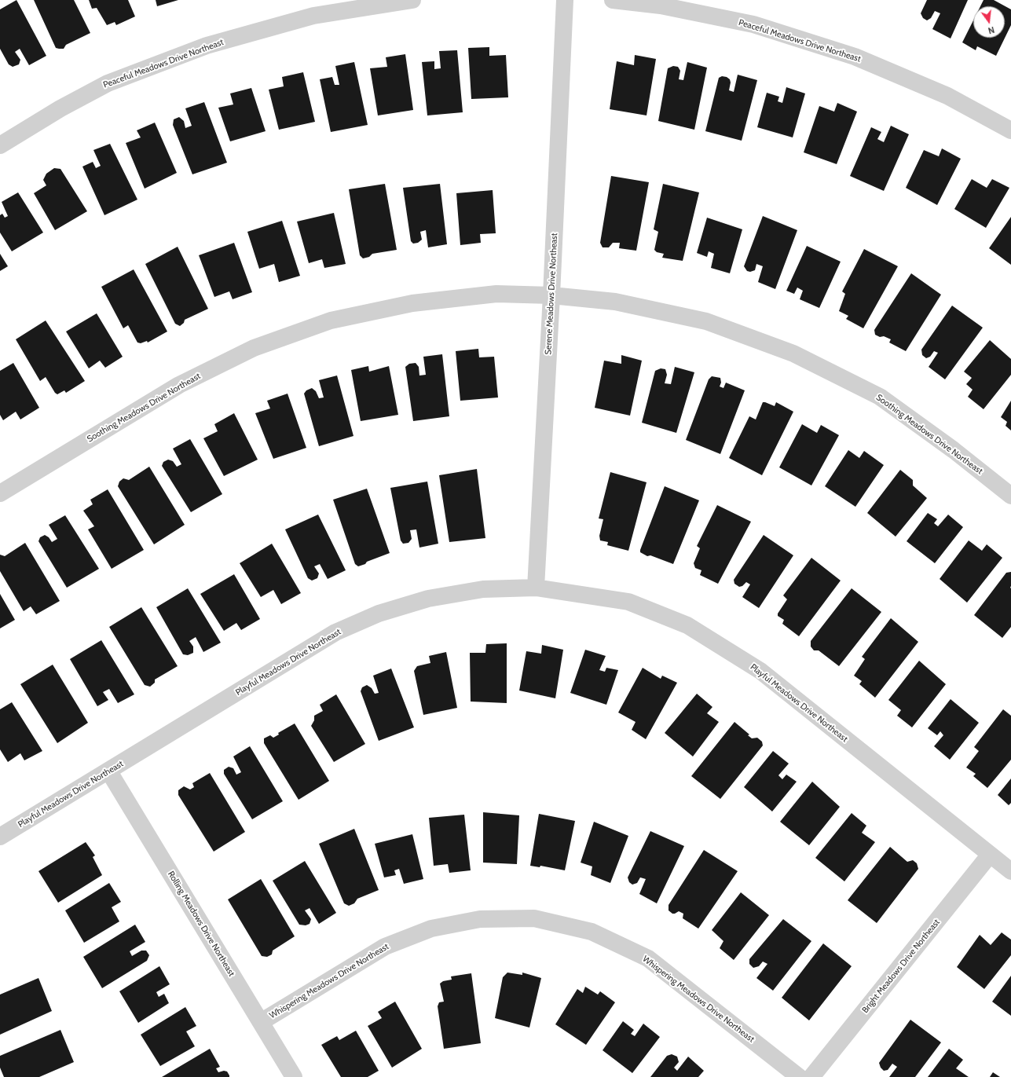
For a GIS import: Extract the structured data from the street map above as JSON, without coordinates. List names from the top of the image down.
{
  "streets": {
    "street": [
      "Peaceful Meadows Drive Northeast",
      "Serene Meadows Drive Northeast",
      "Soothing Meadows Drive Northeast",
      "Playful Meadows Drive Northeast",
      "Rolling Meadows Drive Northeast",
      "Bright Meadows Drive Northeast",
      "Whispering Meadows Drive Northeast"
    ]
  },
  "crossings": [
    ["Serene Meadows Drive Northeast", "Soothing Meadows Drive Northeast"],
    ["Serene Meadows Drive Northeast", "Playful Meadows Drive Northeast"],
    ["Playful Meadows Drive Northeast", "Rolling Meadows Drive Northeast"],
    ["Playful Meadows Drive Northeast", "Bright Meadows Drive Northeast"],
    ["Rolling Meadows Drive Northeast", "Whispering Meadows Drive Northeast"]
  ],
  "north": "bottom"
}
